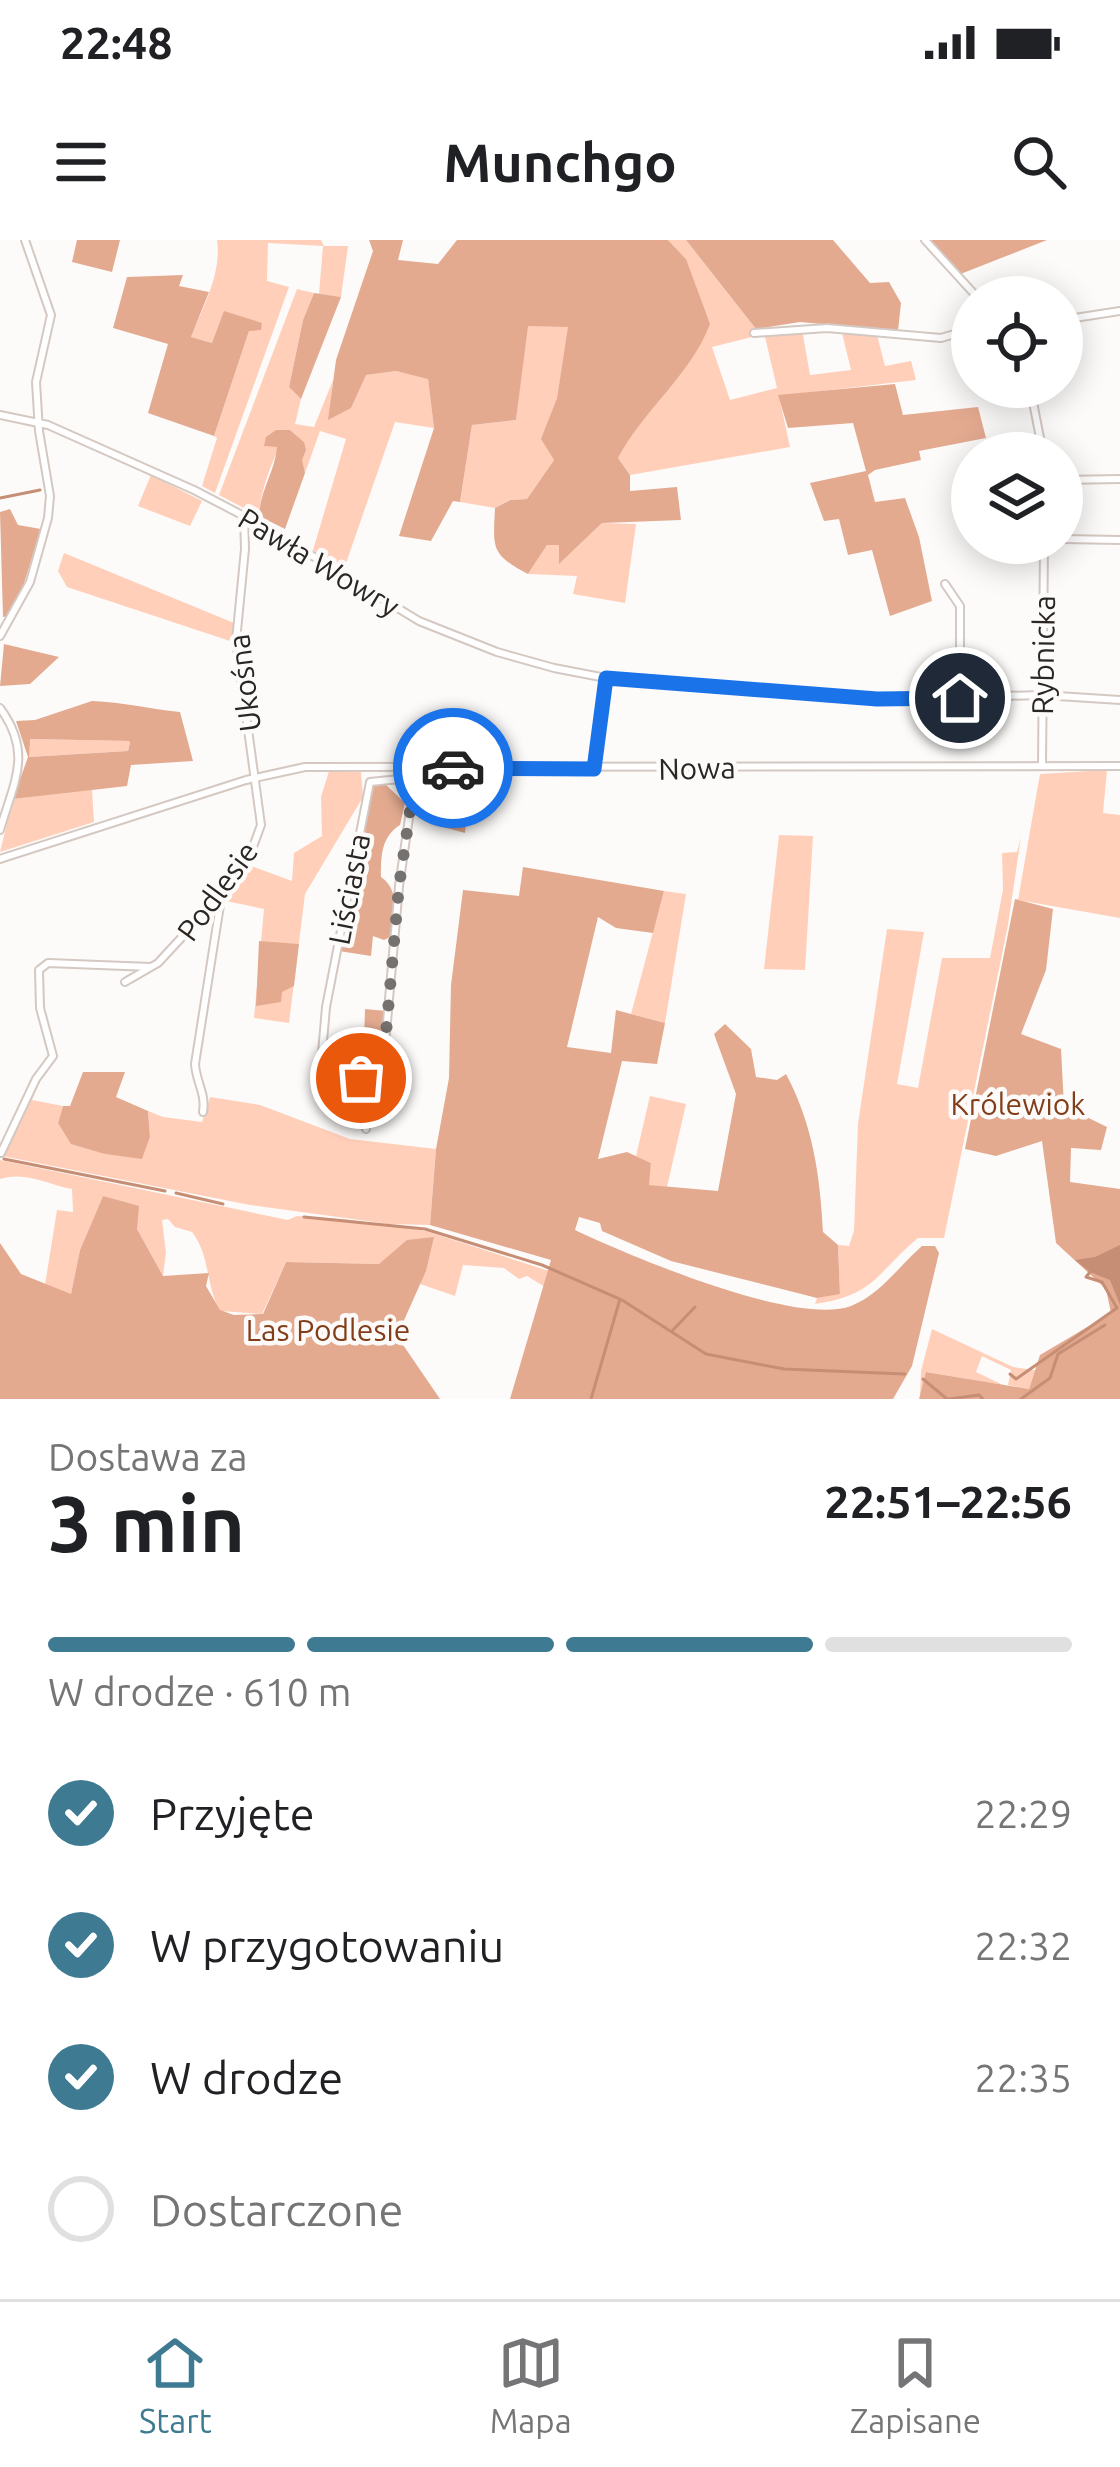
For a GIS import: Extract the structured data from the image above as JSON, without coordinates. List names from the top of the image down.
{
  "streets": {
    "street": [
      "Pawła Wowry",
      "Rybnicka",
      "Ukośna",
      "Nowa",
      "Liściasta",
      "Podlesie"
    ]
  },
  "crossings": [
    ["Pawła Wowry", "Rybnicka"],
    ["Pawła Wowry", "Ukośna"],
    ["Rybnicka", "Nowa"],
    ["Ukośna", "Nowa"],
    ["Ukośna", "Podlesie"],
    ["Nowa", "Liściasta"],
    ["Nowa", "Podlesie"]
  ],
  "parks": ["Królewiok", "Las Podlesie"],
  "page": {
    "status": "22:48",
    "header": "Munchgo",
    "heading": ["3 min", "Dostawa za", "22:51–22:56"],
    "bar": "W drodze · 610 m",
    "list": [
      ["Przyjęte", "22:29"],
      ["W przygotowaniu", "22:32"],
      ["W drodze", "22:35"],
      "Dostarczone"
    ],
    "tabs": ["Start", "Mapa", "Zapisane"]
  }
}
